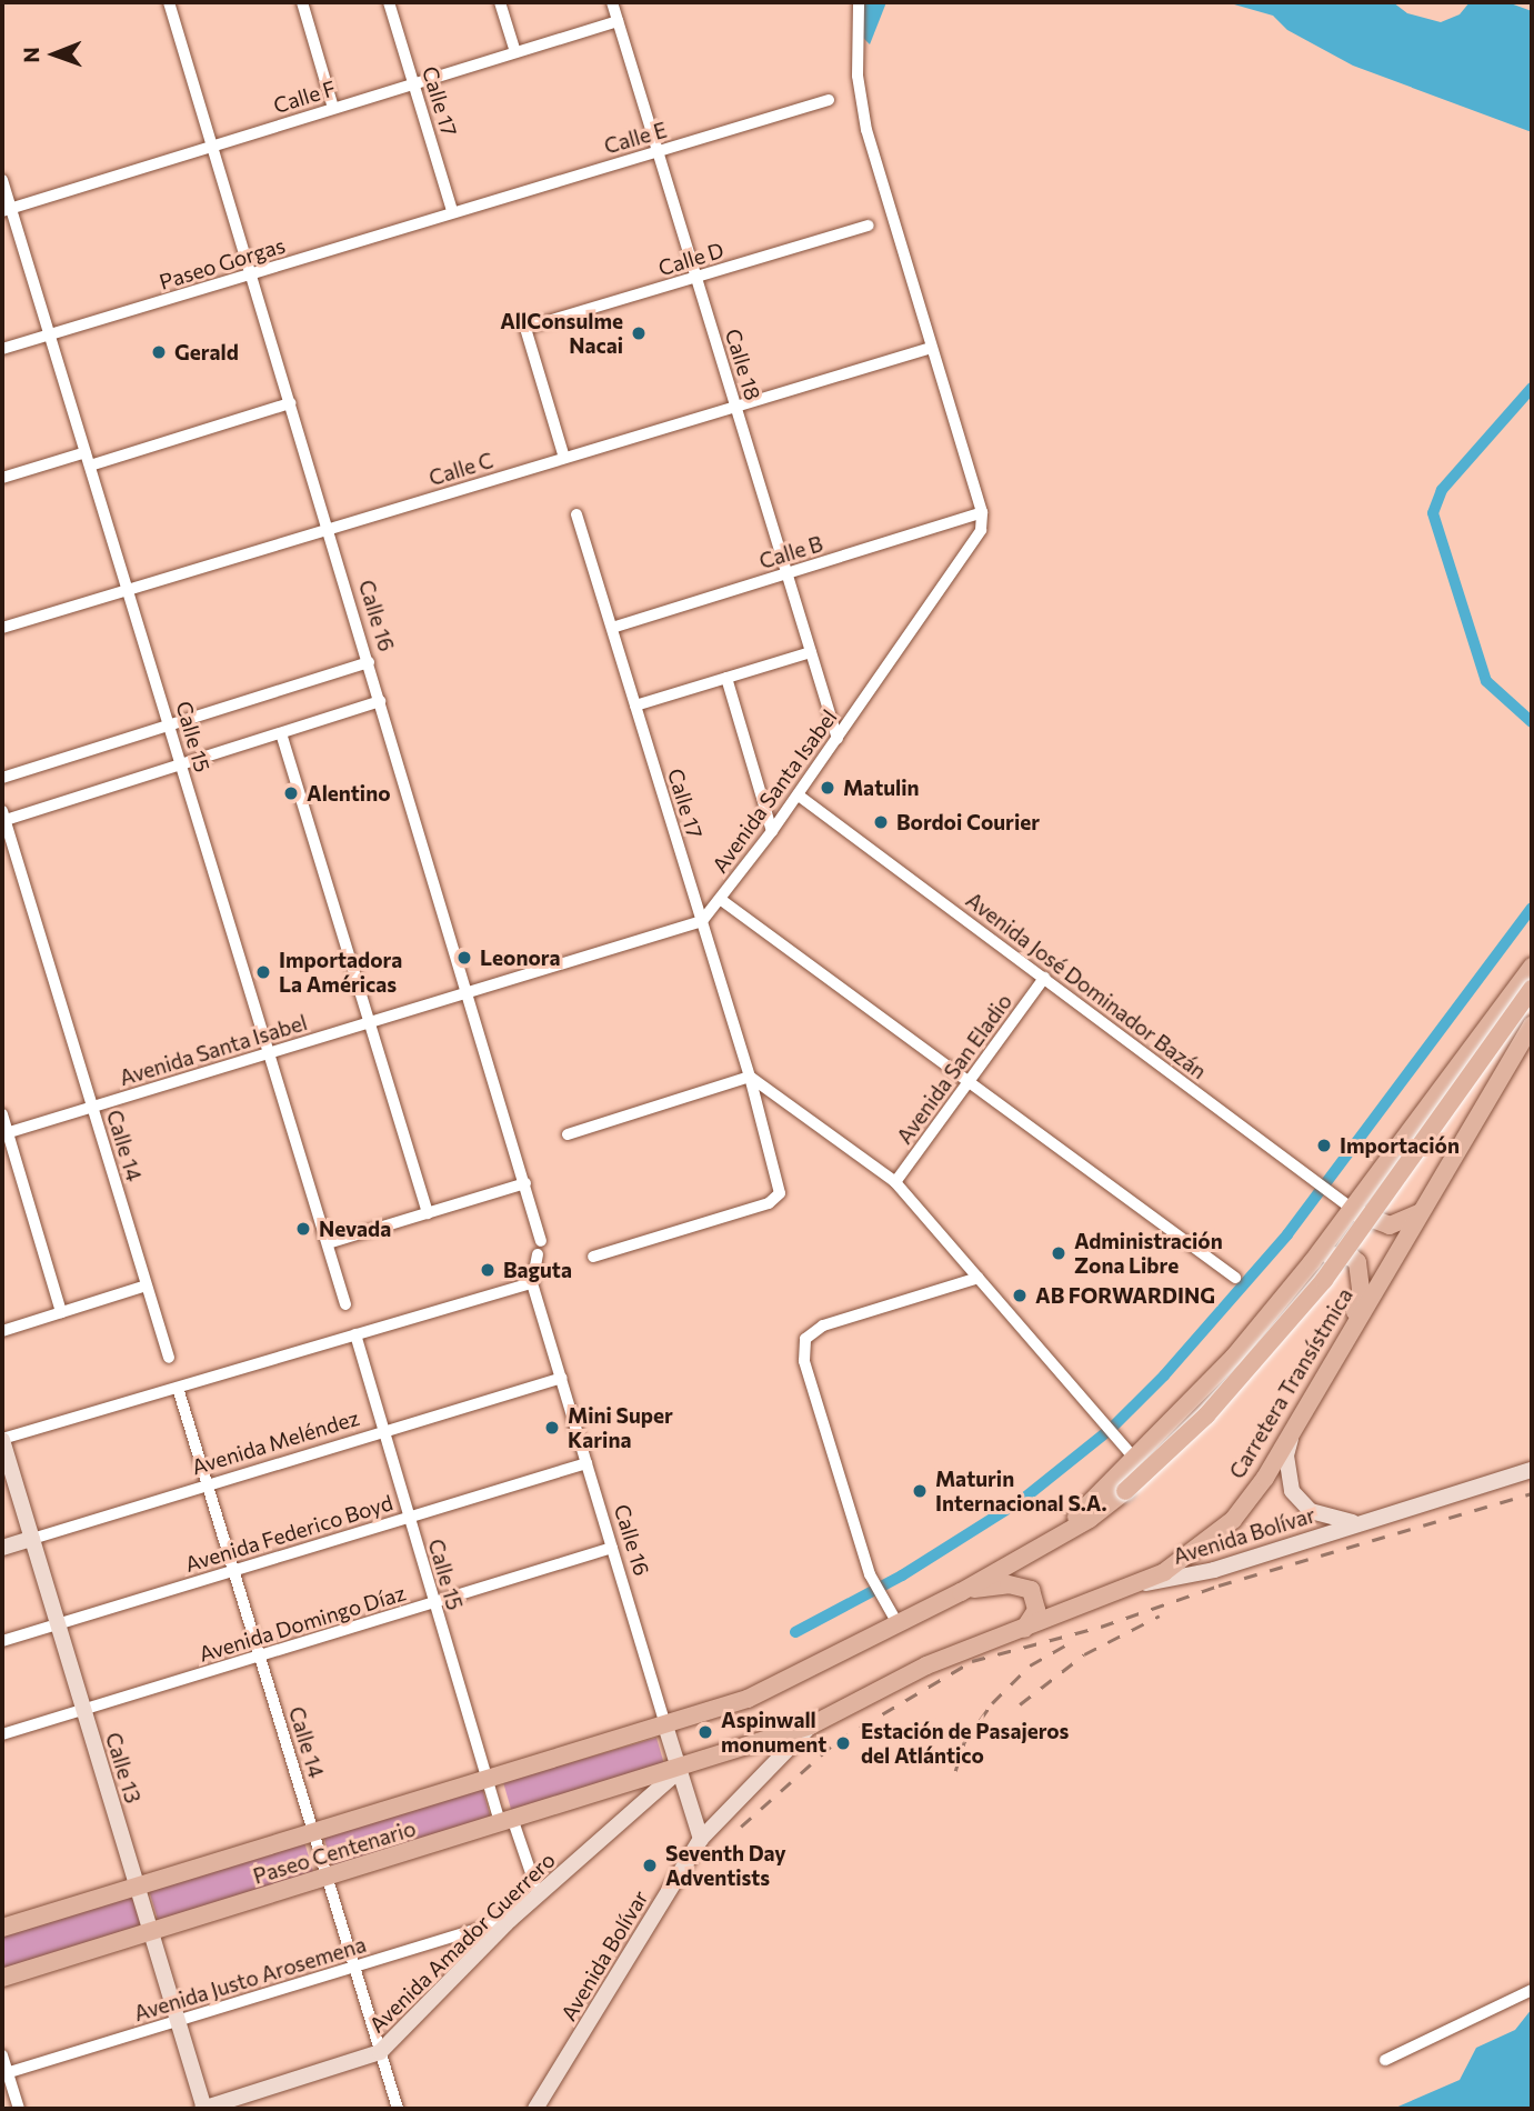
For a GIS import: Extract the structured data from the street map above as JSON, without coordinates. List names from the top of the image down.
{
  "streets": {
    "main road": [
      "Calle 16",
      "Carretera Transístmica",
      "Avenida Meléndez",
      "Avenida Bolívar",
      "Calle 13",
      "Paseo Centenario",
      "Avenida Amador Guerrero"
    ],
    "street": [
      "Calle F",
      "Calle 17",
      "Calle E",
      "Calle D",
      "Paseo Gorgas",
      "Calle 18",
      "Calle C",
      "Calle B",
      "Calle 15",
      "Avenida Santa Isabel",
      "Avenida José Dominador Bazán",
      "Avenida San Eladio",
      "Calle 14",
      "Avenida Federico Boyd",
      "Avenida Domingo Díaz",
      "Avenida Justo Arosemena"
    ]
  },
  "crossings": [
    ["Calle F", "Calle 17"],
    ["Calle F", "Calle 18"],
    ["Calle F", "Calle 16"],
    ["Calle F", "Calle 15"],
    ["Calle 17", "Calle E"],
    ["Calle 17", "Paseo Gorgas"],
    ["Calle 17", "Calle B"],
    ["Calle 17", "Avenida Santa Isabel"],
    ["Calle E", "Paseo Gorgas"],
    ["Calle E", "Calle 18"],
    ["Calle D", "Calle 18"],
    ["Calle D", "Calle C"],
    ["Paseo Gorgas", "Calle 16"],
    ["Paseo Gorgas", "Calle 15"],
    ["Calle 18", "Calle C"],
    ["Calle 18", "Calle B"],
    ["Calle 18", "Avenida Santa Isabel"],
    ["Calle C", "Calle 16"],
    ["Calle C", "Calle 15"],
    ["Calle B", "Avenida Santa Isabel"],
    ["Calle 16", "Avenida Santa Isabel"],
    ["Calle 16", "Carretera Transístmica"],
    ["Calle 16", "Avenida Meléndez"],
    ["Calle 16", "Avenida Federico Boyd"],
    ["Calle 16", "Avenida Bolívar"],
    ["Calle 16", "Avenida Domingo Díaz"],
    ["Calle 16", "Paseo Centenario"],
    ["Calle 16", "Avenida Amador Guerrero"],
    ["Calle 15", "Avenida Santa Isabel"],
    ["Calle 15", "Avenida Meléndez"],
    ["Calle 15", "Avenida Federico Boyd"],
    ["Calle 15", "Avenida Domingo Díaz"],
    ["Calle 15", "Paseo Centenario"],
    ["Calle 15", "Avenida Amador Guerrero"],
    ["Avenida Santa Isabel", "Avenida José Dominador Bazán"],
    ["Avenida Santa Isabel", "Calle 14"],
    ["Avenida José Dominador Bazán", "Avenida San Eladio"],
    ["Calle 14", "Avenida Meléndez"],
    ["Calle 14", "Avenida Federico Boyd"],
    ["Calle 14", "Avenida Domingo Díaz"],
    ["Calle 14", "Paseo Centenario"],
    ["Calle 14", "Avenida Amador Guerrero"],
    ["Calle 14", "Avenida Justo Arosemena"],
    ["Carretera Transístmica", "Avenida Bolívar"],
    ["Carretera Transístmica", "Paseo Centenario"],
    ["Carretera Transístmica", "Avenida Amador Guerrero"],
    ["Avenida Meléndez", "Calle 13"],
    ["Avenida Federico Boyd", "Calle 13"],
    ["Avenida Domingo Díaz", "Calle 13"],
    ["Calle 13", "Paseo Centenario"],
    ["Calle 13", "Avenida Amador Guerrero"],
    ["Calle 13", "Avenida Justo Arosemena"],
    ["Paseo Centenario", "Avenida Amador Guerrero"],
    ["Avenida Amador Guerrero", "Avenida Justo Arosemena"]
  ],
  "places": [
    "AllConsulme Nacai",
    "Gerald",
    "Matulin",
    "Alentino",
    "Bordoi Courier",
    "Leonora",
    "Importadora La Américas",
    "Importación",
    "Nevada",
    "Administración Zona Libre",
    "Baguta",
    "AB FORWARDING",
    "Mini Super Karina",
    "Maturin Internacional S.A.",
    "Aspinwall monument",
    "Estación de Pasajeros del Atlántico",
    "Seventh Day Adventists"
  ],
  "north": "left"
}
